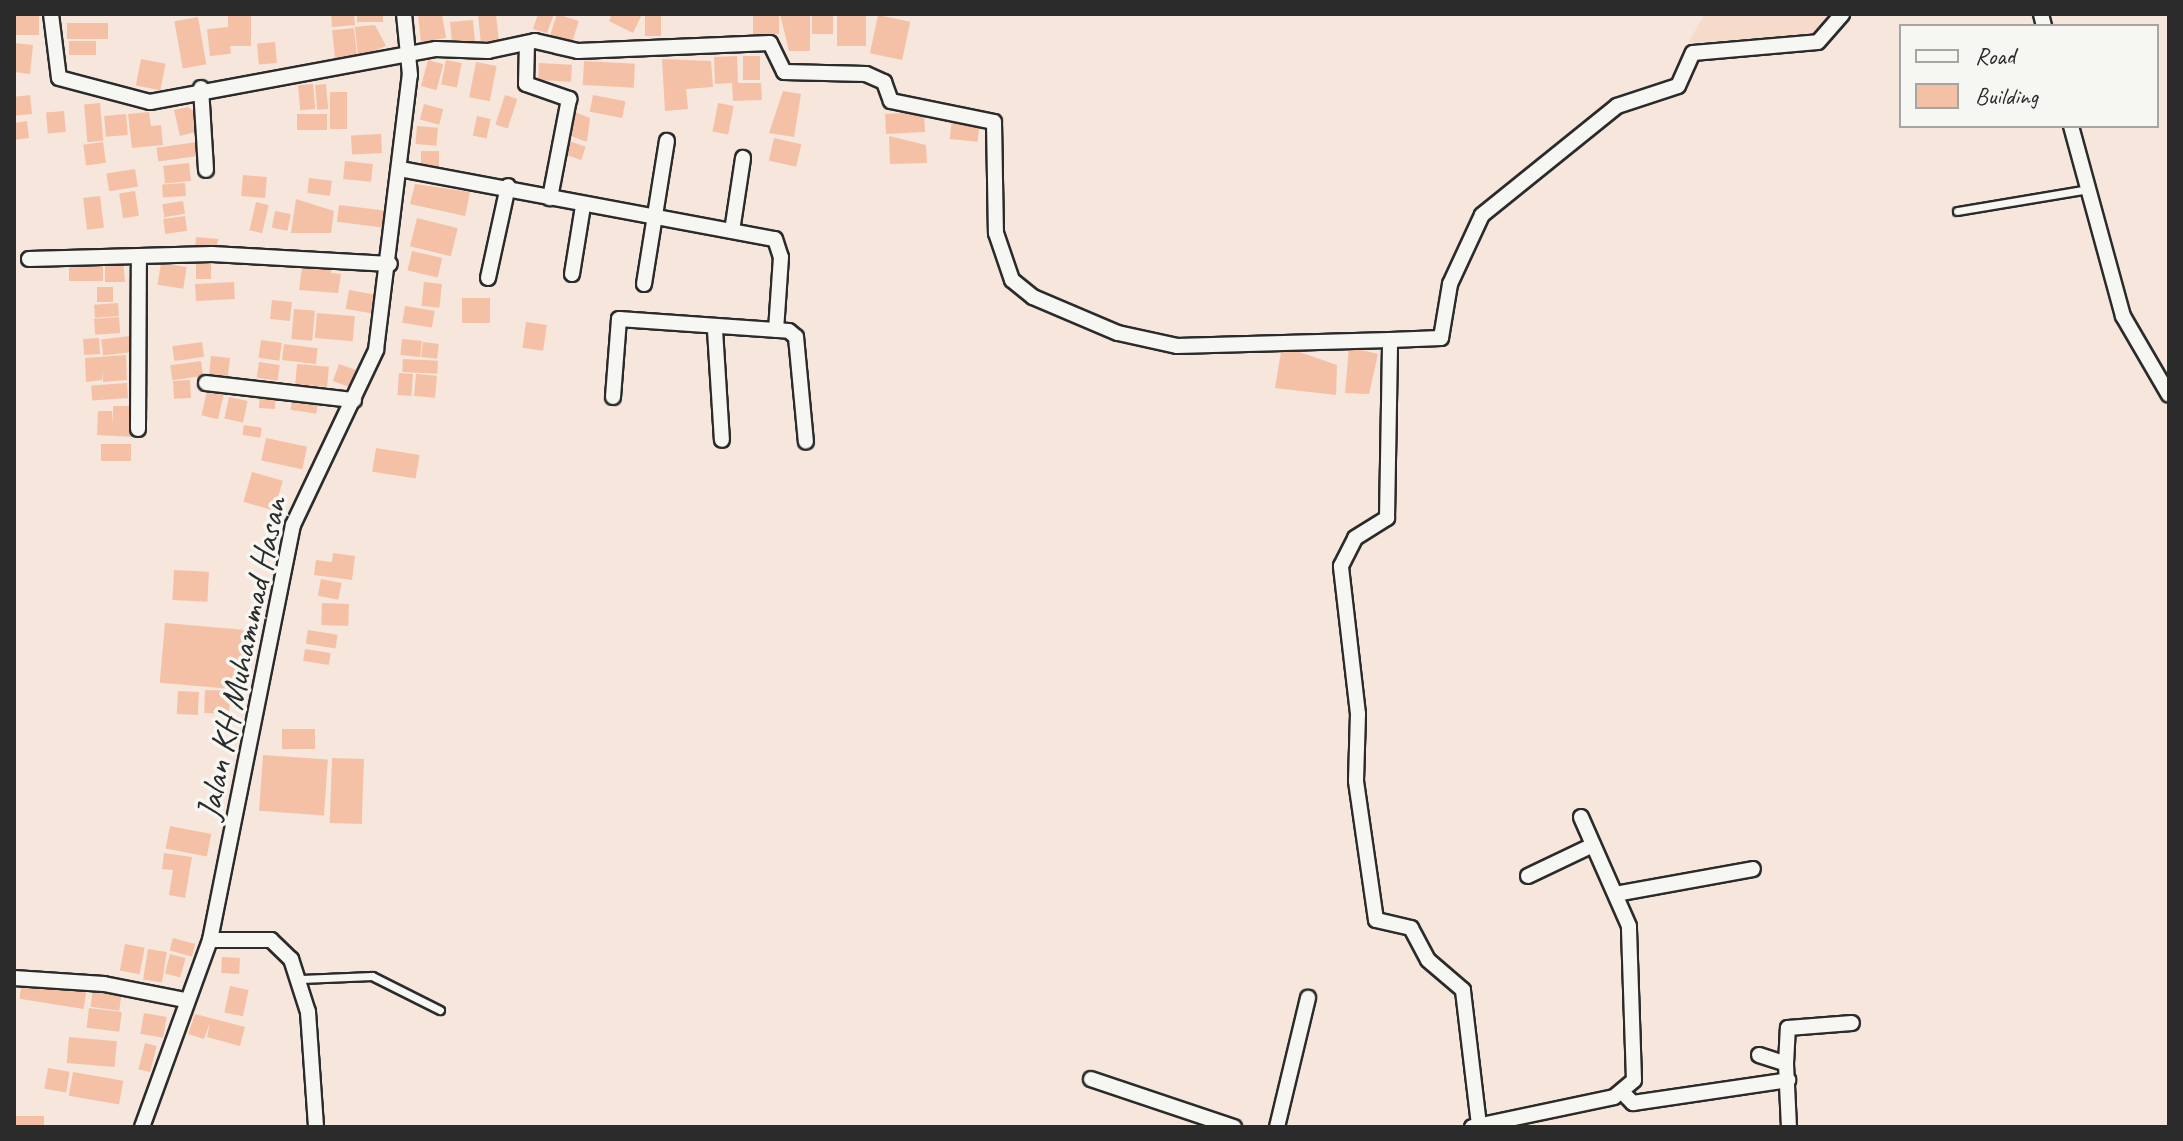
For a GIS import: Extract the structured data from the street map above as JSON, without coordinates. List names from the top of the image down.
{
  "streets": {
    "street": ["Jalan KH Muhammad Hasan"]
  },
  "legend": ["Road", "Building"]
}
